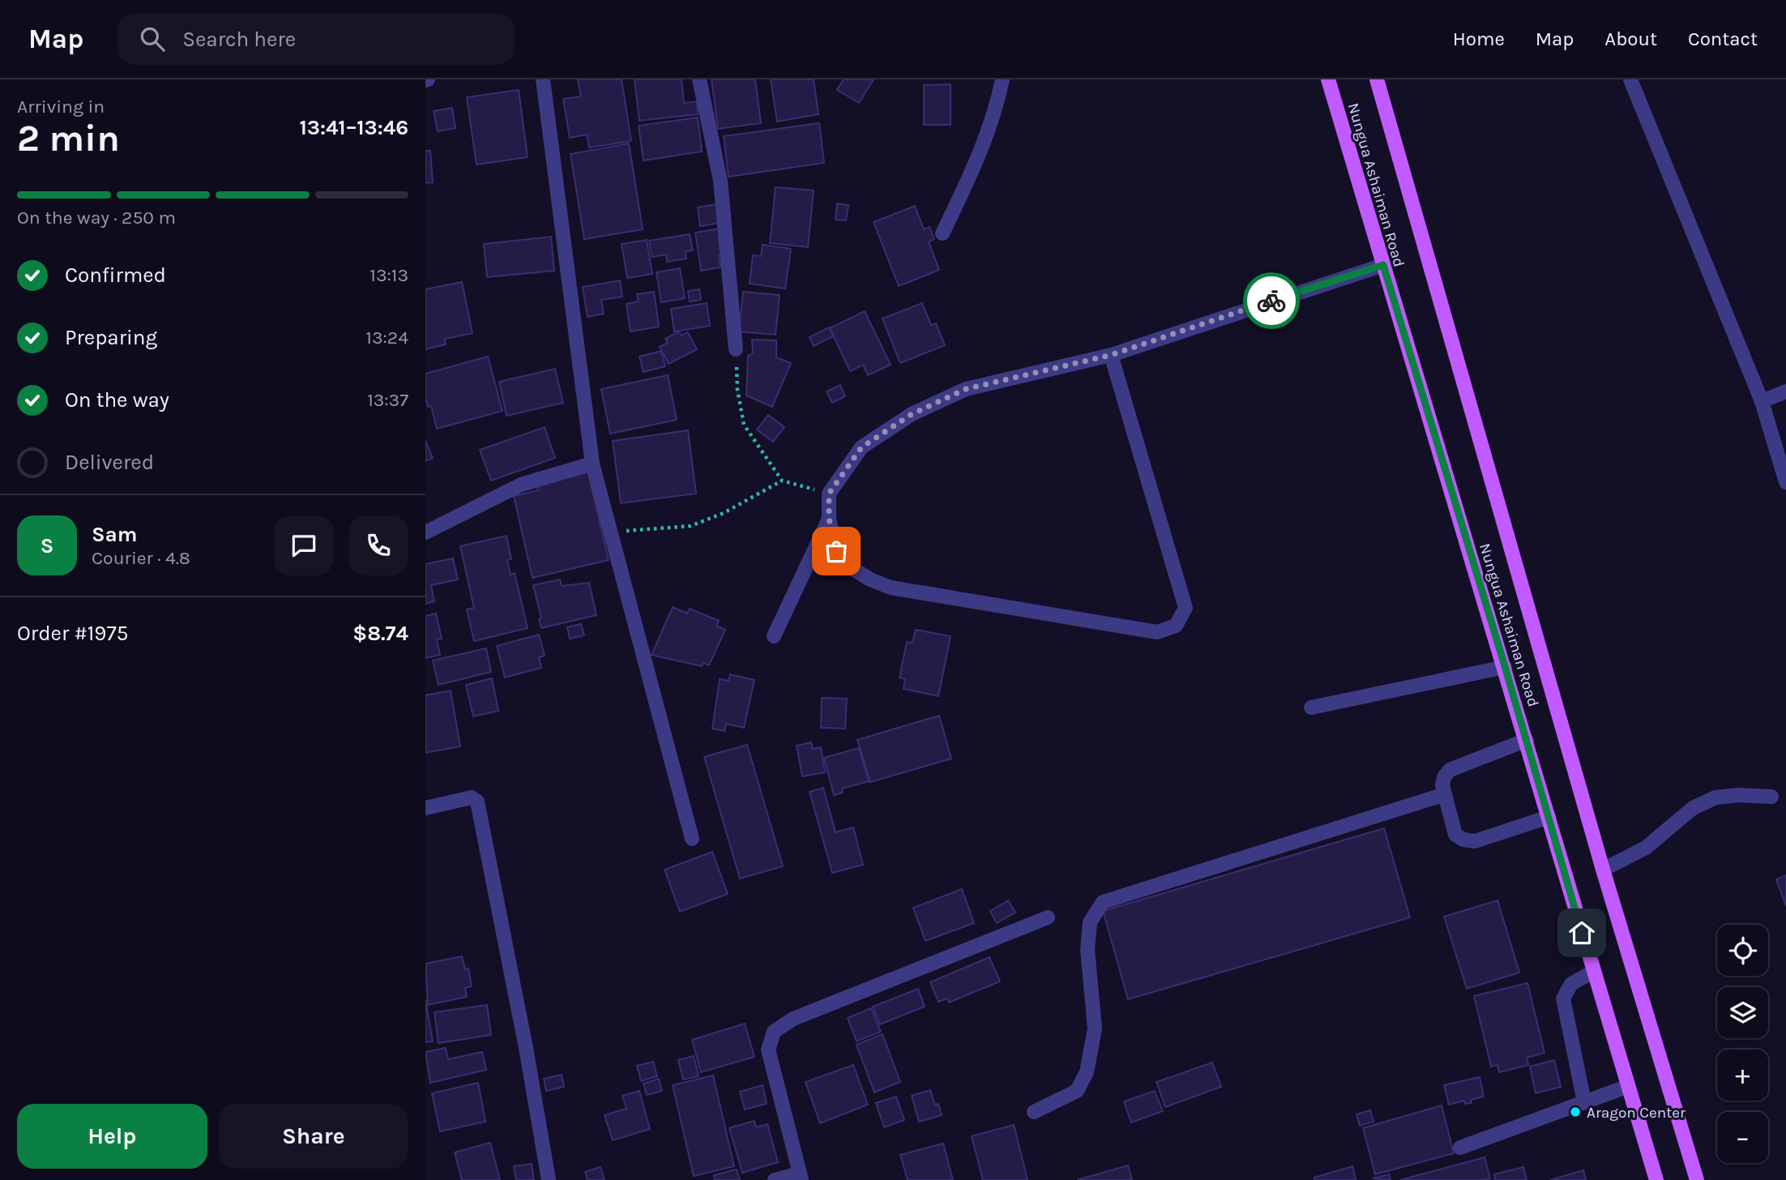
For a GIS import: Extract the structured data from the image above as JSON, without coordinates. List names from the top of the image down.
{
  "streets": {
    "main road": ["Nungua Ashaiman Road"]
  },
  "places": ["Aragon Center"],
  "page": {
    "header": "Map",
    "search": "Search here",
    "nav": [
      "Home",
      "Map",
      "About",
      "Contact"
    ],
    "heading": ["2 min", "Arriving in", "13:41–13:46"],
    "panel": [
      "Sam",
      "Courier · 4.8",
      "Order #1975",
      "$8.74"
    ],
    "bar": "On the way · 250 m",
    "list": [
      ["Confirmed", "13:13"],
      ["Preparing", "13:24"],
      ["On the way", "13:37"],
      "Delivered"
    ],
    "round": "S",
    "map_buttons": ["+", "−"],
    "buttons": ["Help", "Share"]
  }
}
